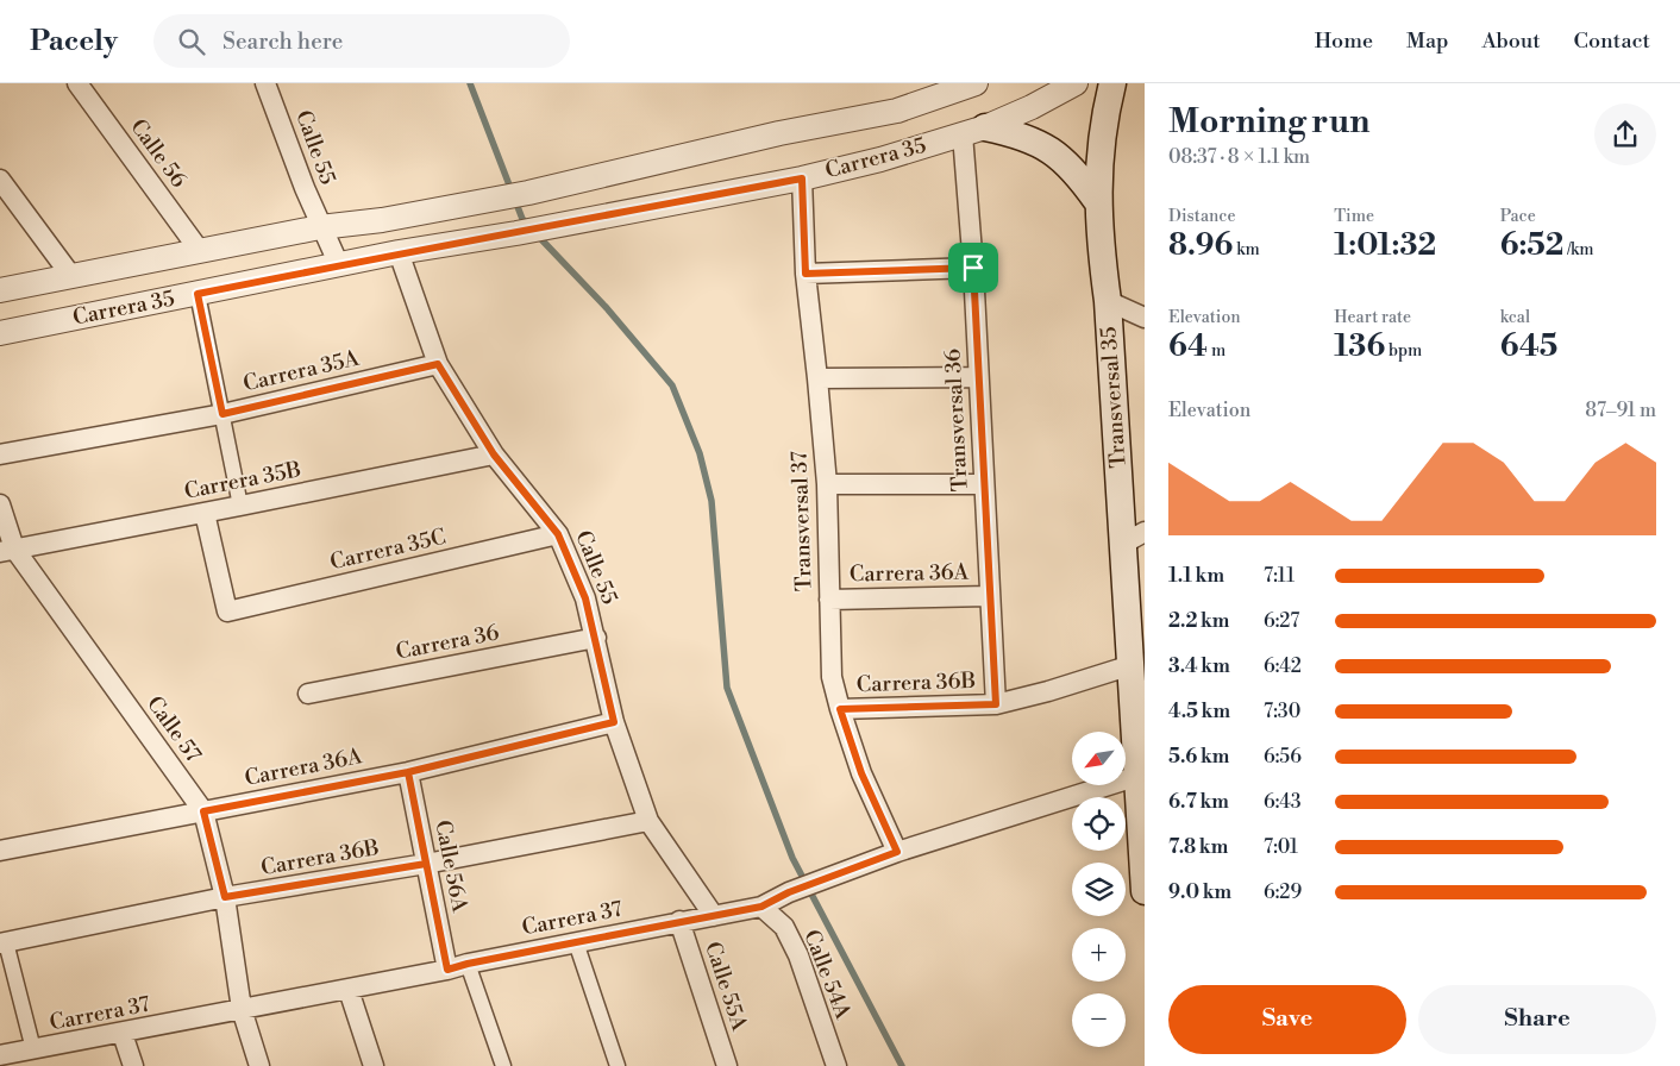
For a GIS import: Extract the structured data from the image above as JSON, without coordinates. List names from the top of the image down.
{
  "streets": {
    "main road": ["Transversal 35"],
    "street": [
      "Calle 55",
      "Calle 56",
      "Carrera 35",
      "Carrera 35A",
      "Transversal 36",
      "Carrera 35B",
      "Transversal 37",
      "Carrera 35C",
      "Carrera 36A",
      "Carrera 36",
      "Carrera 36B",
      "Calle 57",
      "Calle 56A",
      "Carrera 37",
      "Calle 54A",
      "Calle 55A"
    ]
  },
  "crossings": [
    ["Calle 55", "Carrera 35"],
    ["Calle 55", "Carrera 35A"],
    ["Calle 55", "Carrera 35B"],
    ["Calle 55", "Carrera 35C"],
    ["Calle 55", "Carrera 36A"],
    ["Calle 55", "Carrera 36"],
    ["Calle 55", "Carrera 36B"],
    ["Calle 55", "Carrera 37"],
    ["Calle 56", "Carrera 35"],
    ["Carrera 35", "Transversal 36"],
    ["Carrera 35", "Transversal 37"],
    ["Transversal 35", "Carrera 36B"],
    ["Transversal 35", "Carrera 37"],
    ["Transversal 36", "Carrera 36A"],
    ["Transversal 36", "Carrera 36B"],
    ["Carrera 35B", "Carrera 35C"],
    ["Carrera 35B", "Calle 57"],
    ["Transversal 37", "Carrera 36A"],
    ["Transversal 37", "Carrera 36B"],
    ["Transversal 37", "Carrera 37"],
    ["Carrera 36A", "Calle 57"],
    ["Carrera 36A", "Calle 56A"],
    ["Carrera 36B", "Calle 57"],
    ["Carrera 36B", "Calle 56A"],
    ["Calle 57", "Carrera 37"],
    ["Calle 56A", "Carrera 37"],
    ["Carrera 37", "Calle 54A"],
    ["Carrera 37", "Calle 55A"]
  ],
  "north": "bottom left",
  "page": {
    "header": "Pacely",
    "search": "Search here",
    "nav": [
      "Home",
      "Map",
      "About",
      "Contact"
    ],
    "heading": ["Morning run", "08:37 · 8 × 1.1 km"],
    "stats": [
      ["Distance", "8.96 km"],
      ["Time", "1:01:32"],
      ["Pace", "6:52 /km"],
      ["Elevation", "64 m"],
      ["Heart rate", "136 bpm"],
      ["kcal", "645"]
    ],
    "chart": ["Elevation", "87–91 m"],
    "list": [
      {
        "name": "1.1 km",
        "note": "7:11"
      },
      {
        "name": "2.2 km",
        "note": "6:27"
      },
      {
        "name": "3.4 km",
        "note": "6:42"
      },
      {
        "name": "4.5 km",
        "note": "7:30"
      },
      {
        "name": "5.6 km",
        "note": "6:56"
      },
      {
        "name": "6.7 km",
        "note": "6:43"
      },
      {
        "name": "7.8 km",
        "note": "7:01"
      },
      {
        "name": "9.0 km",
        "note": "6:29"
      }
    ],
    "map_buttons": ["+", "−"],
    "buttons": ["Save", "Share"]
  }
}
